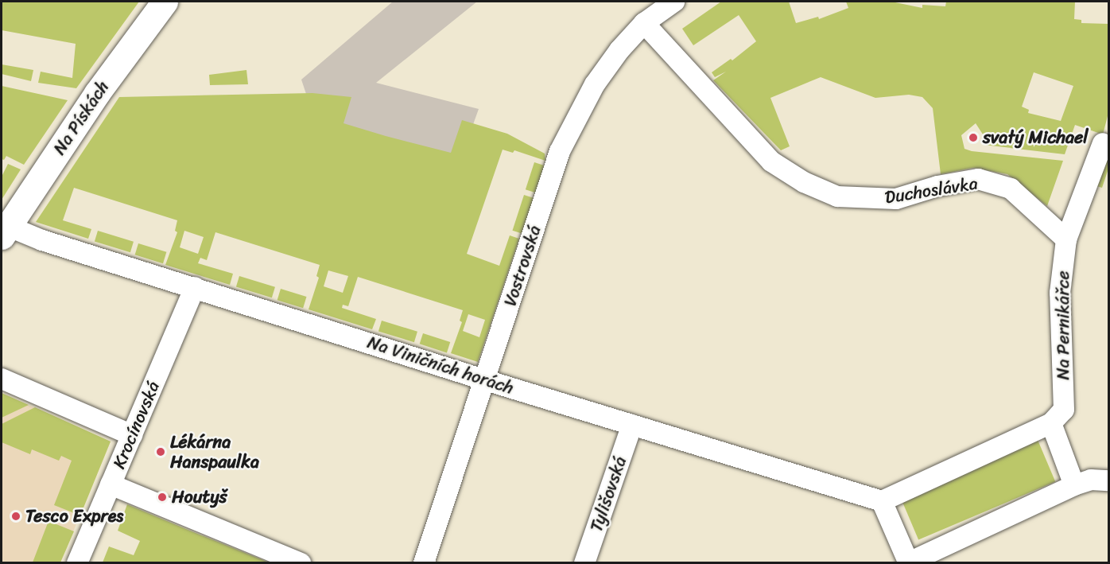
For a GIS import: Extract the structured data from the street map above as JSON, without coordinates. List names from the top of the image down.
{
  "streets": {
    "street": [
      "Na Pískách",
      "Duchoslávka",
      "Vostrovská",
      "Na Pernikářce",
      "Na Viničních horách",
      "Krocínovská",
      "Tylišovská"
    ]
  },
  "crossings": [
    ["Na Pískách", "Na Viničních horách"],
    ["Duchoslávka", "Vostrovská"],
    ["Duchoslávka", "Na Pernikářce"],
    ["Vostrovská", "Na Viničních horách"],
    ["Na Viničních horách", "Krocínovská"],
    ["Na Viničních horách", "Tylišovská"]
  ],
  "places": [
    "svatý Michael",
    "Lékárna Hanspaulka",
    "Houtyš",
    "Tesco Expres"
  ]
}
